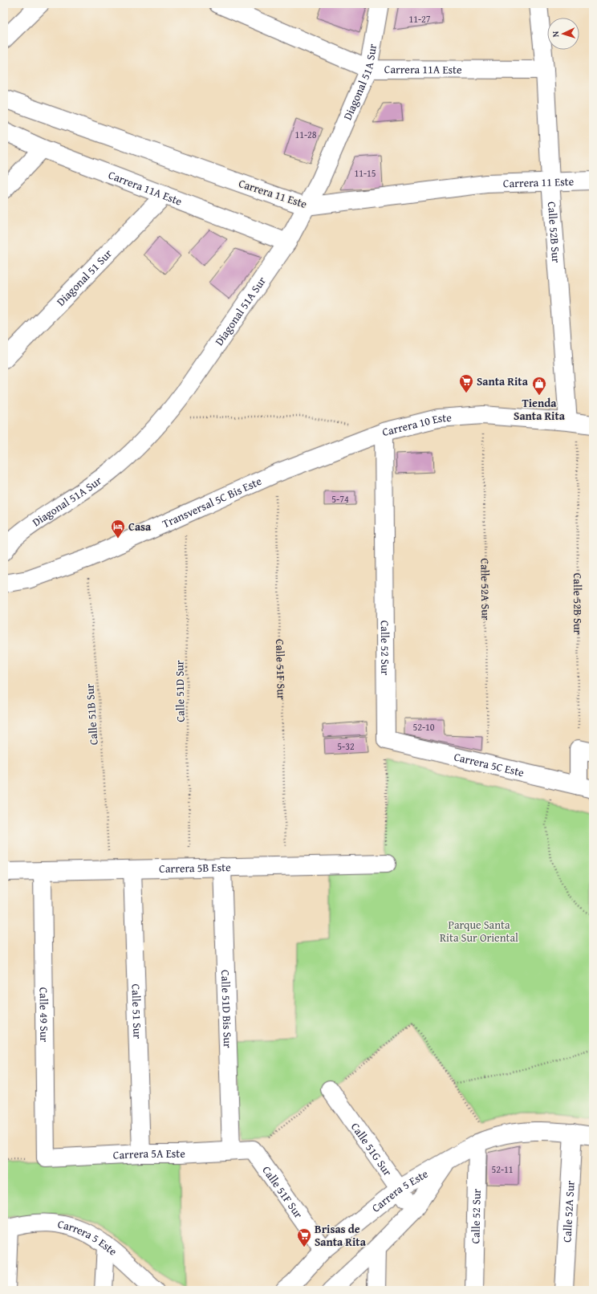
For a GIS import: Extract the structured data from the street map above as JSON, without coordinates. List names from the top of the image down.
{
  "streets": {
    "street": [
      "Carrera 11A Este",
      "Diagonal 51A Sur",
      "Carrera 11 Este",
      "Calle 52B Sur",
      "Diagonal 51 Sur",
      "Carrera 10 Este",
      "Transversal 5C Bis Este",
      "Calle 52A Sur",
      "Calle 52 Sur",
      "Calle 51F Sur",
      "Carrera 5C Este",
      "Carrera 5B Este",
      "Calle 51D Bis Sur",
      "Calle 51 Sur",
      "Calle 49 Sur",
      "Calle 51G Sur",
      "Carrera 5A Este",
      "Carrera 5 Este"
    ],
    "path": ["Calle 51D Sur", "Calle 51B Sur"]
  },
  "crossings": [
    ["Carrera 11A Este", "Diagonal 51A Sur"],
    ["Carrera 11A Este", "Calle 52B Sur"],
    ["Carrera 11A Este", "Diagonal 51 Sur"],
    ["Diagonal 51A Sur", "Carrera 11 Este"],
    ["Carrera 11 Este", "Calle 52B Sur"],
    ["Calle 52B Sur", "Carrera 10 Este"],
    ["Carrera 10 Este", "Transversal 5C Bis Este"],
    ["Carrera 10 Este", "Calle 52A Sur"],
    ["Carrera 10 Este", "Calle 52 Sur"],
    ["Transversal 5C Bis Este", "Calle 52 Sur"],
    ["Transversal 5C Bis Este", "Calle 51F Sur"],
    ["Transversal 5C Bis Este", "Calle 51D Sur"],
    ["Transversal 5C Bis Este", "Calle 51B Sur"],
    ["Calle 52A Sur", "Carrera 5C Este"],
    ["Calle 52A Sur", "Carrera 5 Este"],
    ["Calle 52 Sur", "Carrera 5C Este"],
    ["Calle 52 Sur", "Carrera 5 Este"],
    ["Calle 51F Sur", "Carrera 5B Este"],
    ["Calle 51F Sur", "Carrera 5A Este"],
    ["Calle 51F Sur", "Carrera 5 Este"],
    ["Calle 51D Sur", "Carrera 5B Este"],
    ["Calle 51B Sur", "Carrera 5B Este"],
    ["Carrera 5B Este", "Calle 51D Bis Sur"],
    ["Carrera 5B Este", "Calle 51 Sur"],
    ["Carrera 5B Este", "Calle 49 Sur"],
    ["Calle 51D Bis Sur", "Carrera 5A Este"],
    ["Calle 51 Sur", "Carrera 5A Este"],
    ["Calle 49 Sur", "Carrera 5A Este"],
    ["Calle 51G Sur", "Carrera 5 Este"]
  ],
  "parks": ["Parque Santa Rita Sur Oriental"],
  "places": {
    "supermarket": ["Santa Rita", "Brisas de Santa Rita"],
    "shop": ["Tienda Santa Rita"],
    "hotel": ["Casa"]
  },
  "house_numbers": [
    "11-27",
    "11-28",
    "11-15",
    "5-74",
    "52-10",
    "5-32",
    "52-11"
  ],
  "north": "left"
}
